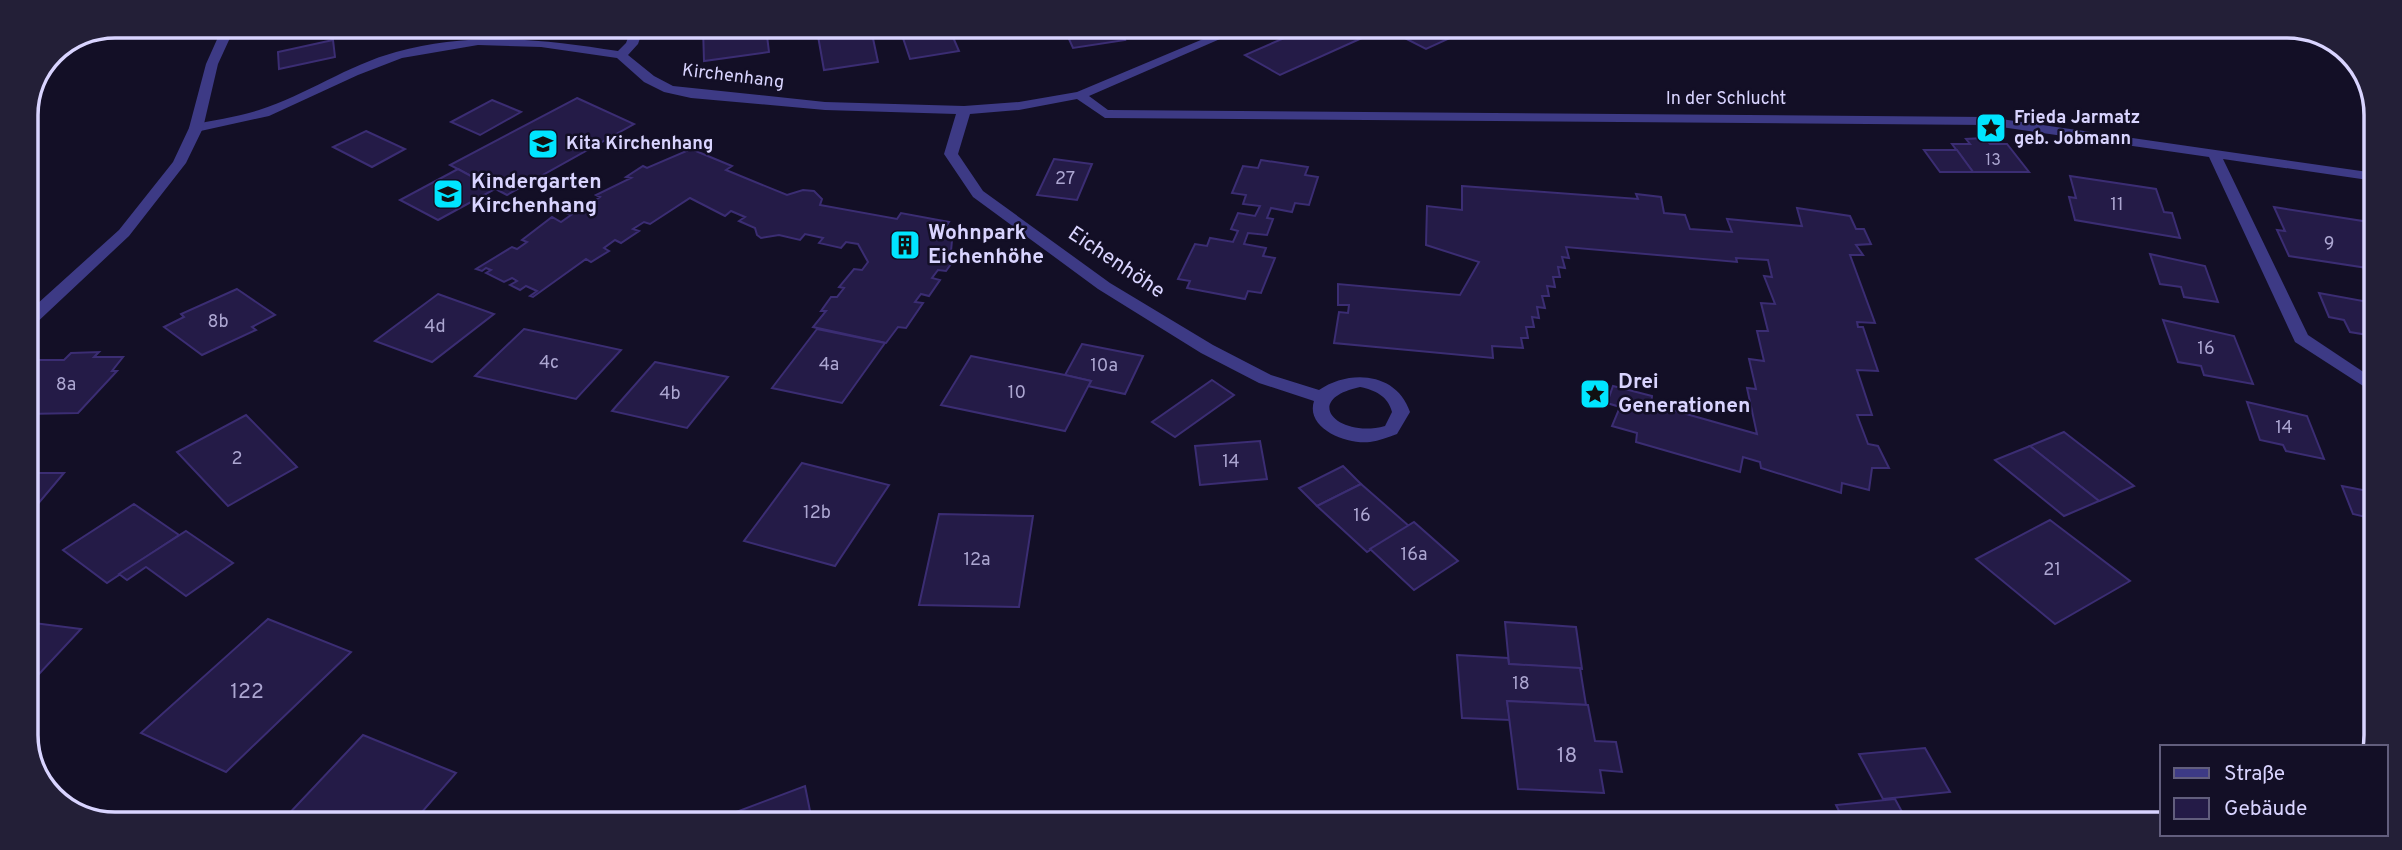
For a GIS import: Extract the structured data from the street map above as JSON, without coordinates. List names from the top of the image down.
{
  "streets": {
    "street": ["Kirchenhang", "In der Schlucht", "Eichenhöhe"]
  },
  "crossings": [
    ["Kirchenhang", "In der Schlucht"],
    ["Kirchenhang", "Eichenhöhe"]
  ],
  "places": {
    "place": ["Frieda Jarmatz geb. Jobmann", "Drei Generationen"],
    "school or university": ["Kita Kirchenhang", "Kindergarten Kirchenhang"],
    "building": ["Wohnpark Eichenhöhe"]
  },
  "house_numbers": [
    "13",
    "27",
    "11",
    "9",
    "8b",
    "4d",
    "16",
    "4c",
    "4a",
    "10a",
    "8a",
    "10",
    "4b",
    "14",
    "2",
    "14",
    "12b",
    "16",
    "16a",
    "12a",
    "21",
    "18",
    "122",
    "18"
  ],
  "legend": ["Straße", "Gebäude"]
}
